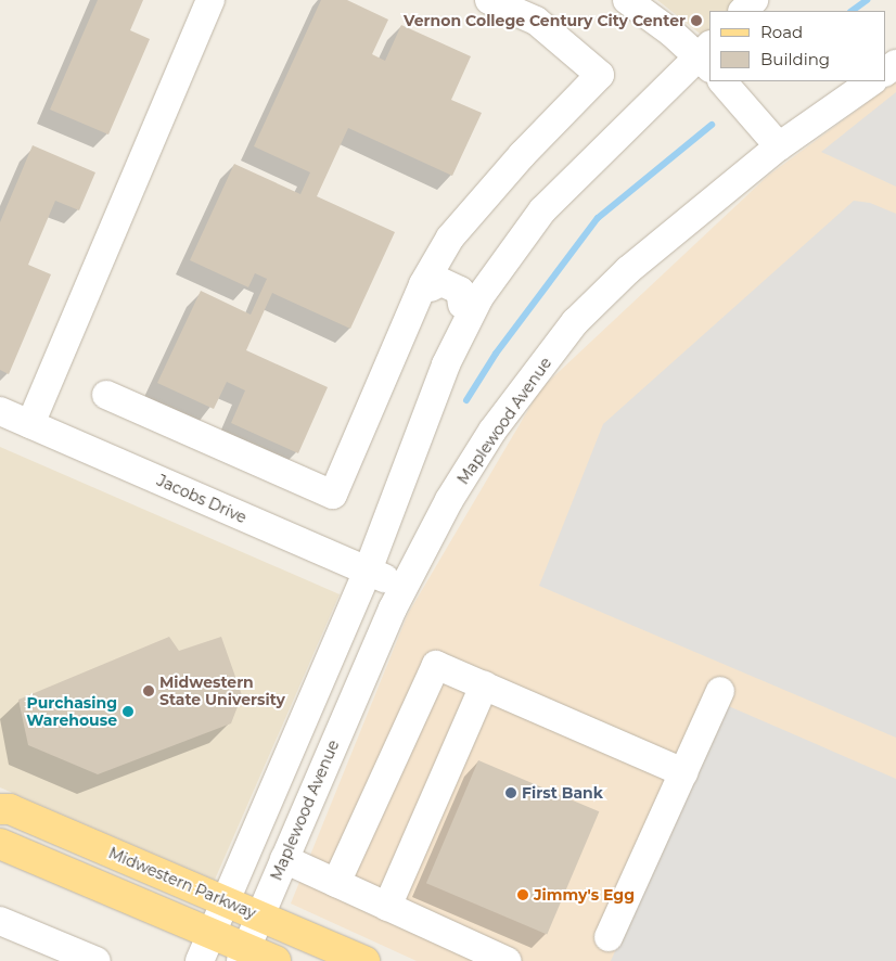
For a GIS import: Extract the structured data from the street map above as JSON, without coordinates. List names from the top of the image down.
{
  "streets": {
    "main road": ["Midwestern Parkway"],
    "street": ["Maplewood Avenue", "Jacobs Drive"]
  },
  "crossings": [
    ["Maplewood Avenue", "Jacobs Drive"],
    ["Maplewood Avenue", "Midwestern Parkway"]
  ],
  "places": [
    "Vernon College Century City Center",
    "Midwestern State University",
    "Purchasing Warehouse",
    "First Bank",
    "Jimmy's Egg"
  ],
  "legend": ["Road", "Building"]
}
